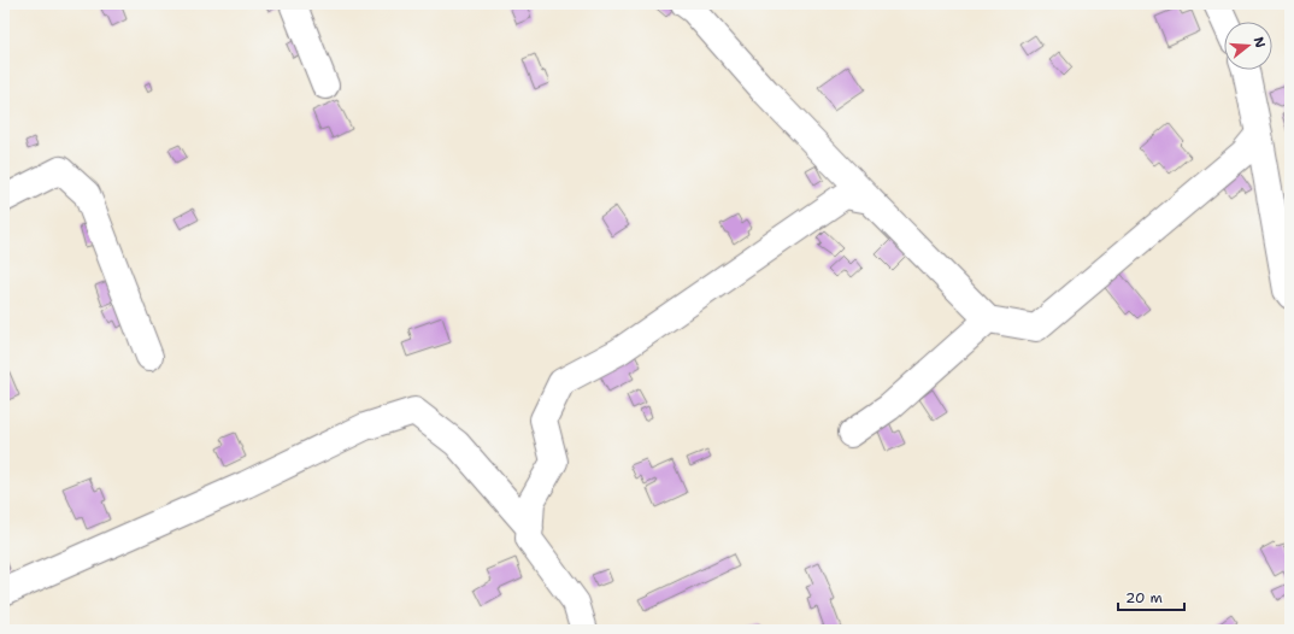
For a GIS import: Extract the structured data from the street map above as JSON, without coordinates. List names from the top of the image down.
{
  "scale_bar": "20 m",
  "north": "right"
}
